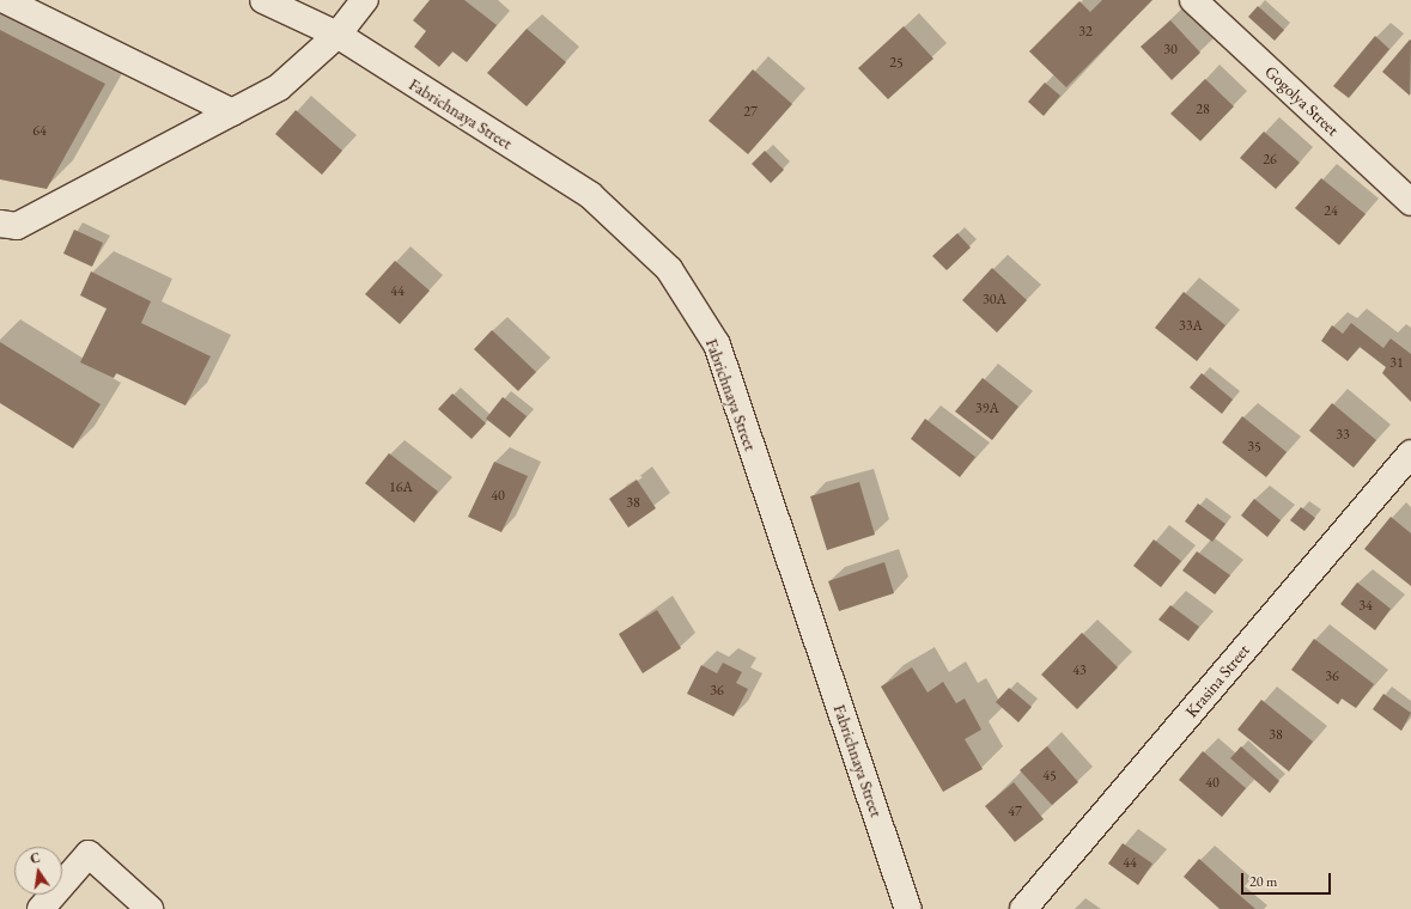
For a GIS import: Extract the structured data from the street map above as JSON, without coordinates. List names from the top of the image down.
{
  "streets": {
    "street": ["Gogolya Street", "Fabrichnaya Street", "Krasina Street"]
  },
  "house_numbers": [
    "32",
    "30",
    "25",
    "28",
    "27",
    "64",
    "26",
    "24",
    "44",
    "30А",
    "33А",
    "31",
    "39А",
    "33",
    "35",
    "16А",
    "40",
    "38",
    "34",
    "43",
    "36",
    "36",
    "38",
    "45",
    "40",
    "47",
    "44"
  ],
  "scale_bar": "20 m",
  "north": "top"
}
